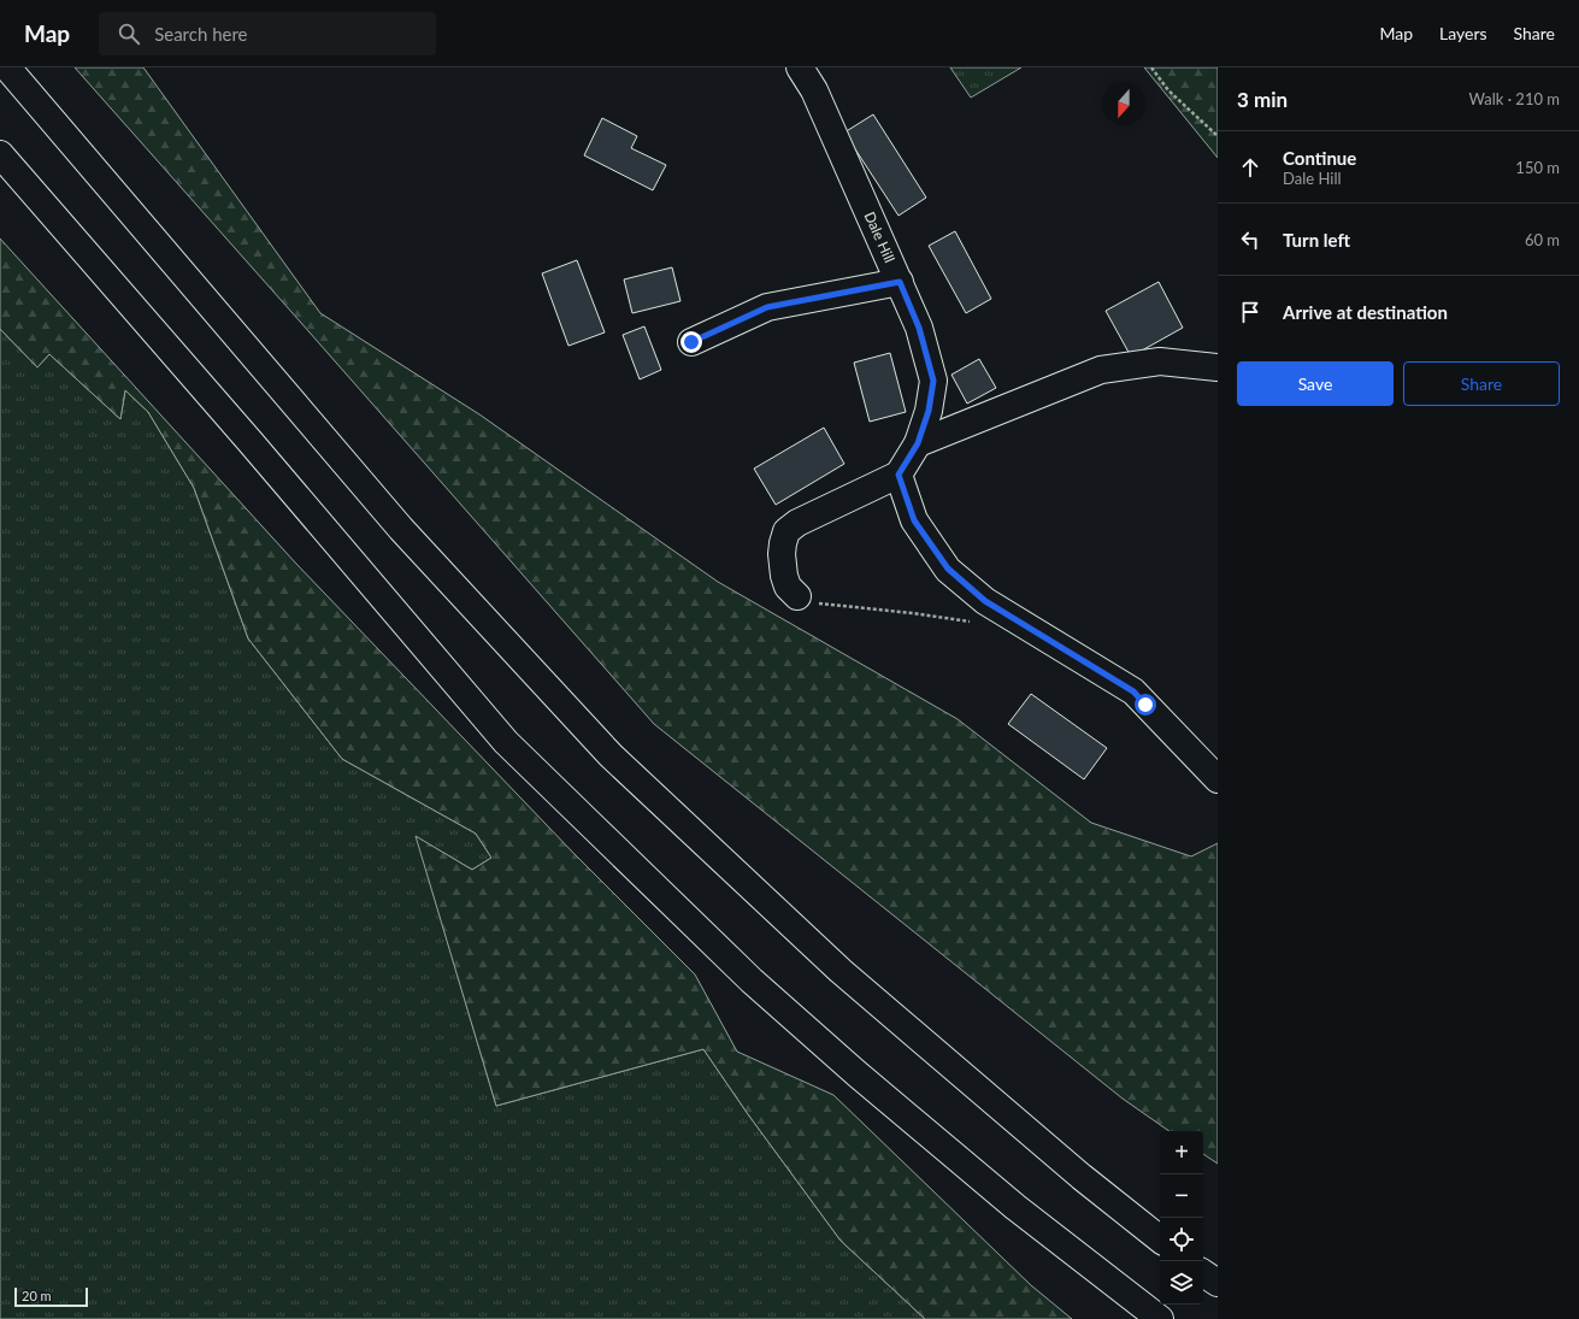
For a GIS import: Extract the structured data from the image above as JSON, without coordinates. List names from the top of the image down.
{
  "streets": {
    "main road": ["Dale Hill"]
  },
  "scale_bar": "20 m",
  "north": "bottom",
  "page": {
    "header": "Map",
    "search": "Search here",
    "nav": ["Map", "Layers", "Share"],
    "heading": ["3 min", "Walk · 210 m"],
    "list": [
      ["Continue", "Dale Hill", "150 m"],
      ["Turn left", "60 m"],
      "Arrive at destination"
    ],
    "buttons": ["Save", "Share"],
    "map_buttons": ["+", "−"],
    "scale": "20 m"
  }
}
